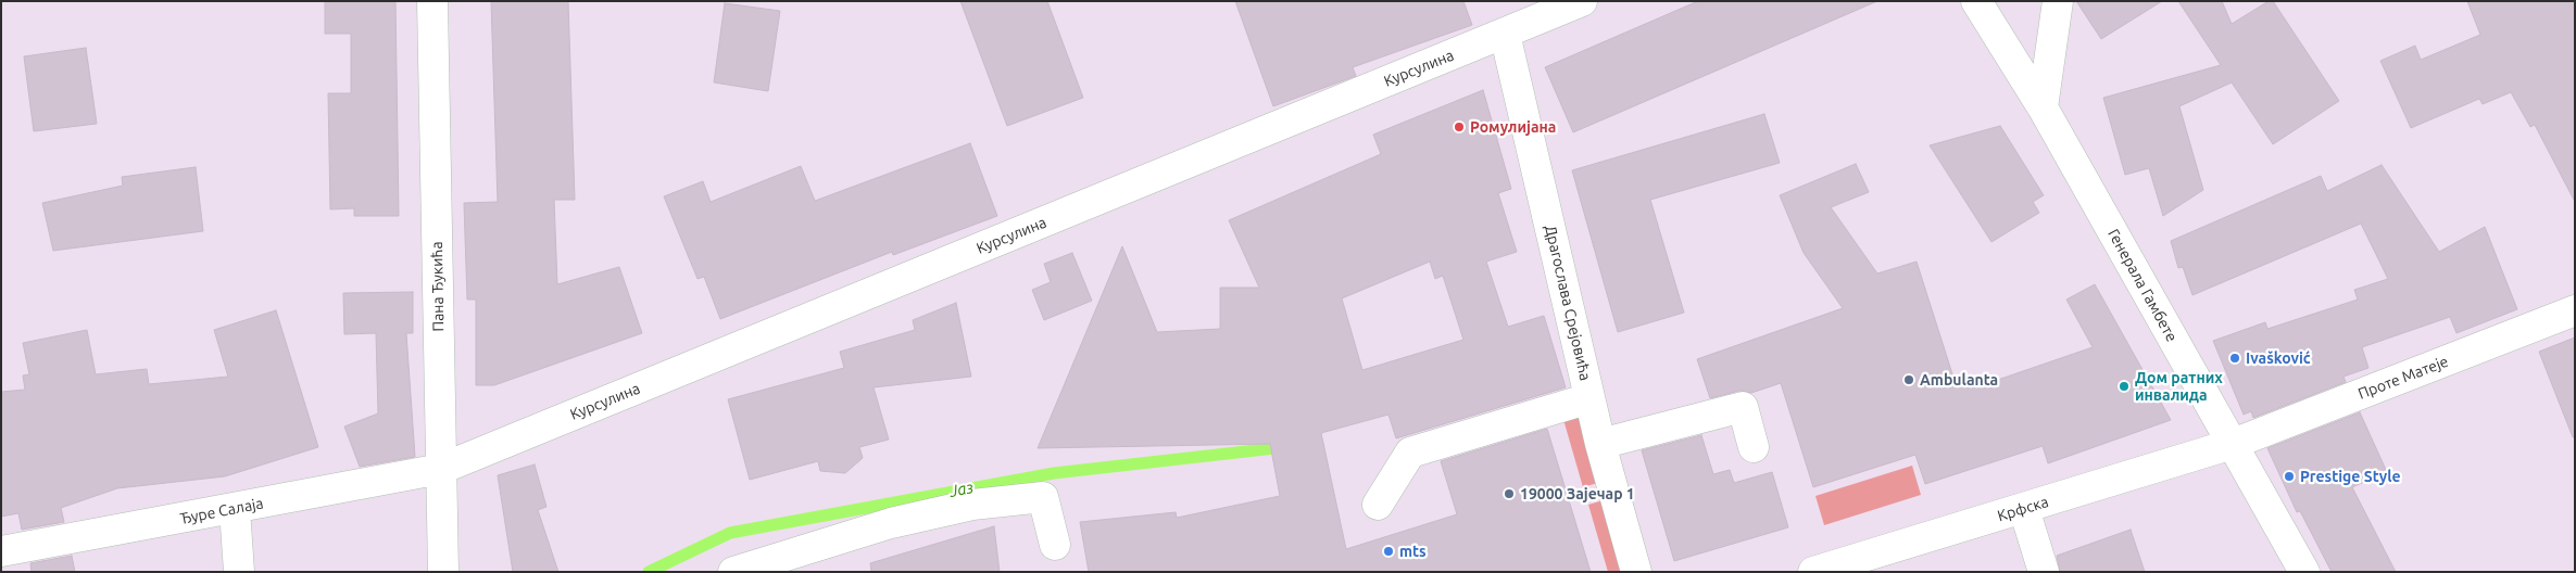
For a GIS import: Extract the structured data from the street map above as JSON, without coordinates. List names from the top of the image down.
{
  "streets": {
    "street": [
      "Курсулина",
      "Генерала Гамбете",
      "Пана Ђукића",
      "Драгослава Срејовића",
      "Проте Матеје",
      "Крфска",
      "Ђуре Салаја"
    ]
  },
  "crossings": [
    ["Курсулина", "Пана Ђукића"],
    ["Курсулина", "Драгослава Срејовића"],
    ["Курсулина", "Ђуре Салаја"],
    ["Генерала Гамбете", "Проте Матеје"],
    ["Генерала Гамбете", "Крфска"],
    ["Пана Ђукића", "Ђуре Салаја"],
    ["Проте Матеје", "Крфска"]
  ],
  "water": ["Јаз"],
  "places": [
    "Ромулијана",
    "Ivašković",
    "Ambulanta",
    "Дом ратних инвалида",
    "Prestige Style",
    "19000 Зајечар 1",
    "mts"
  ]
}
